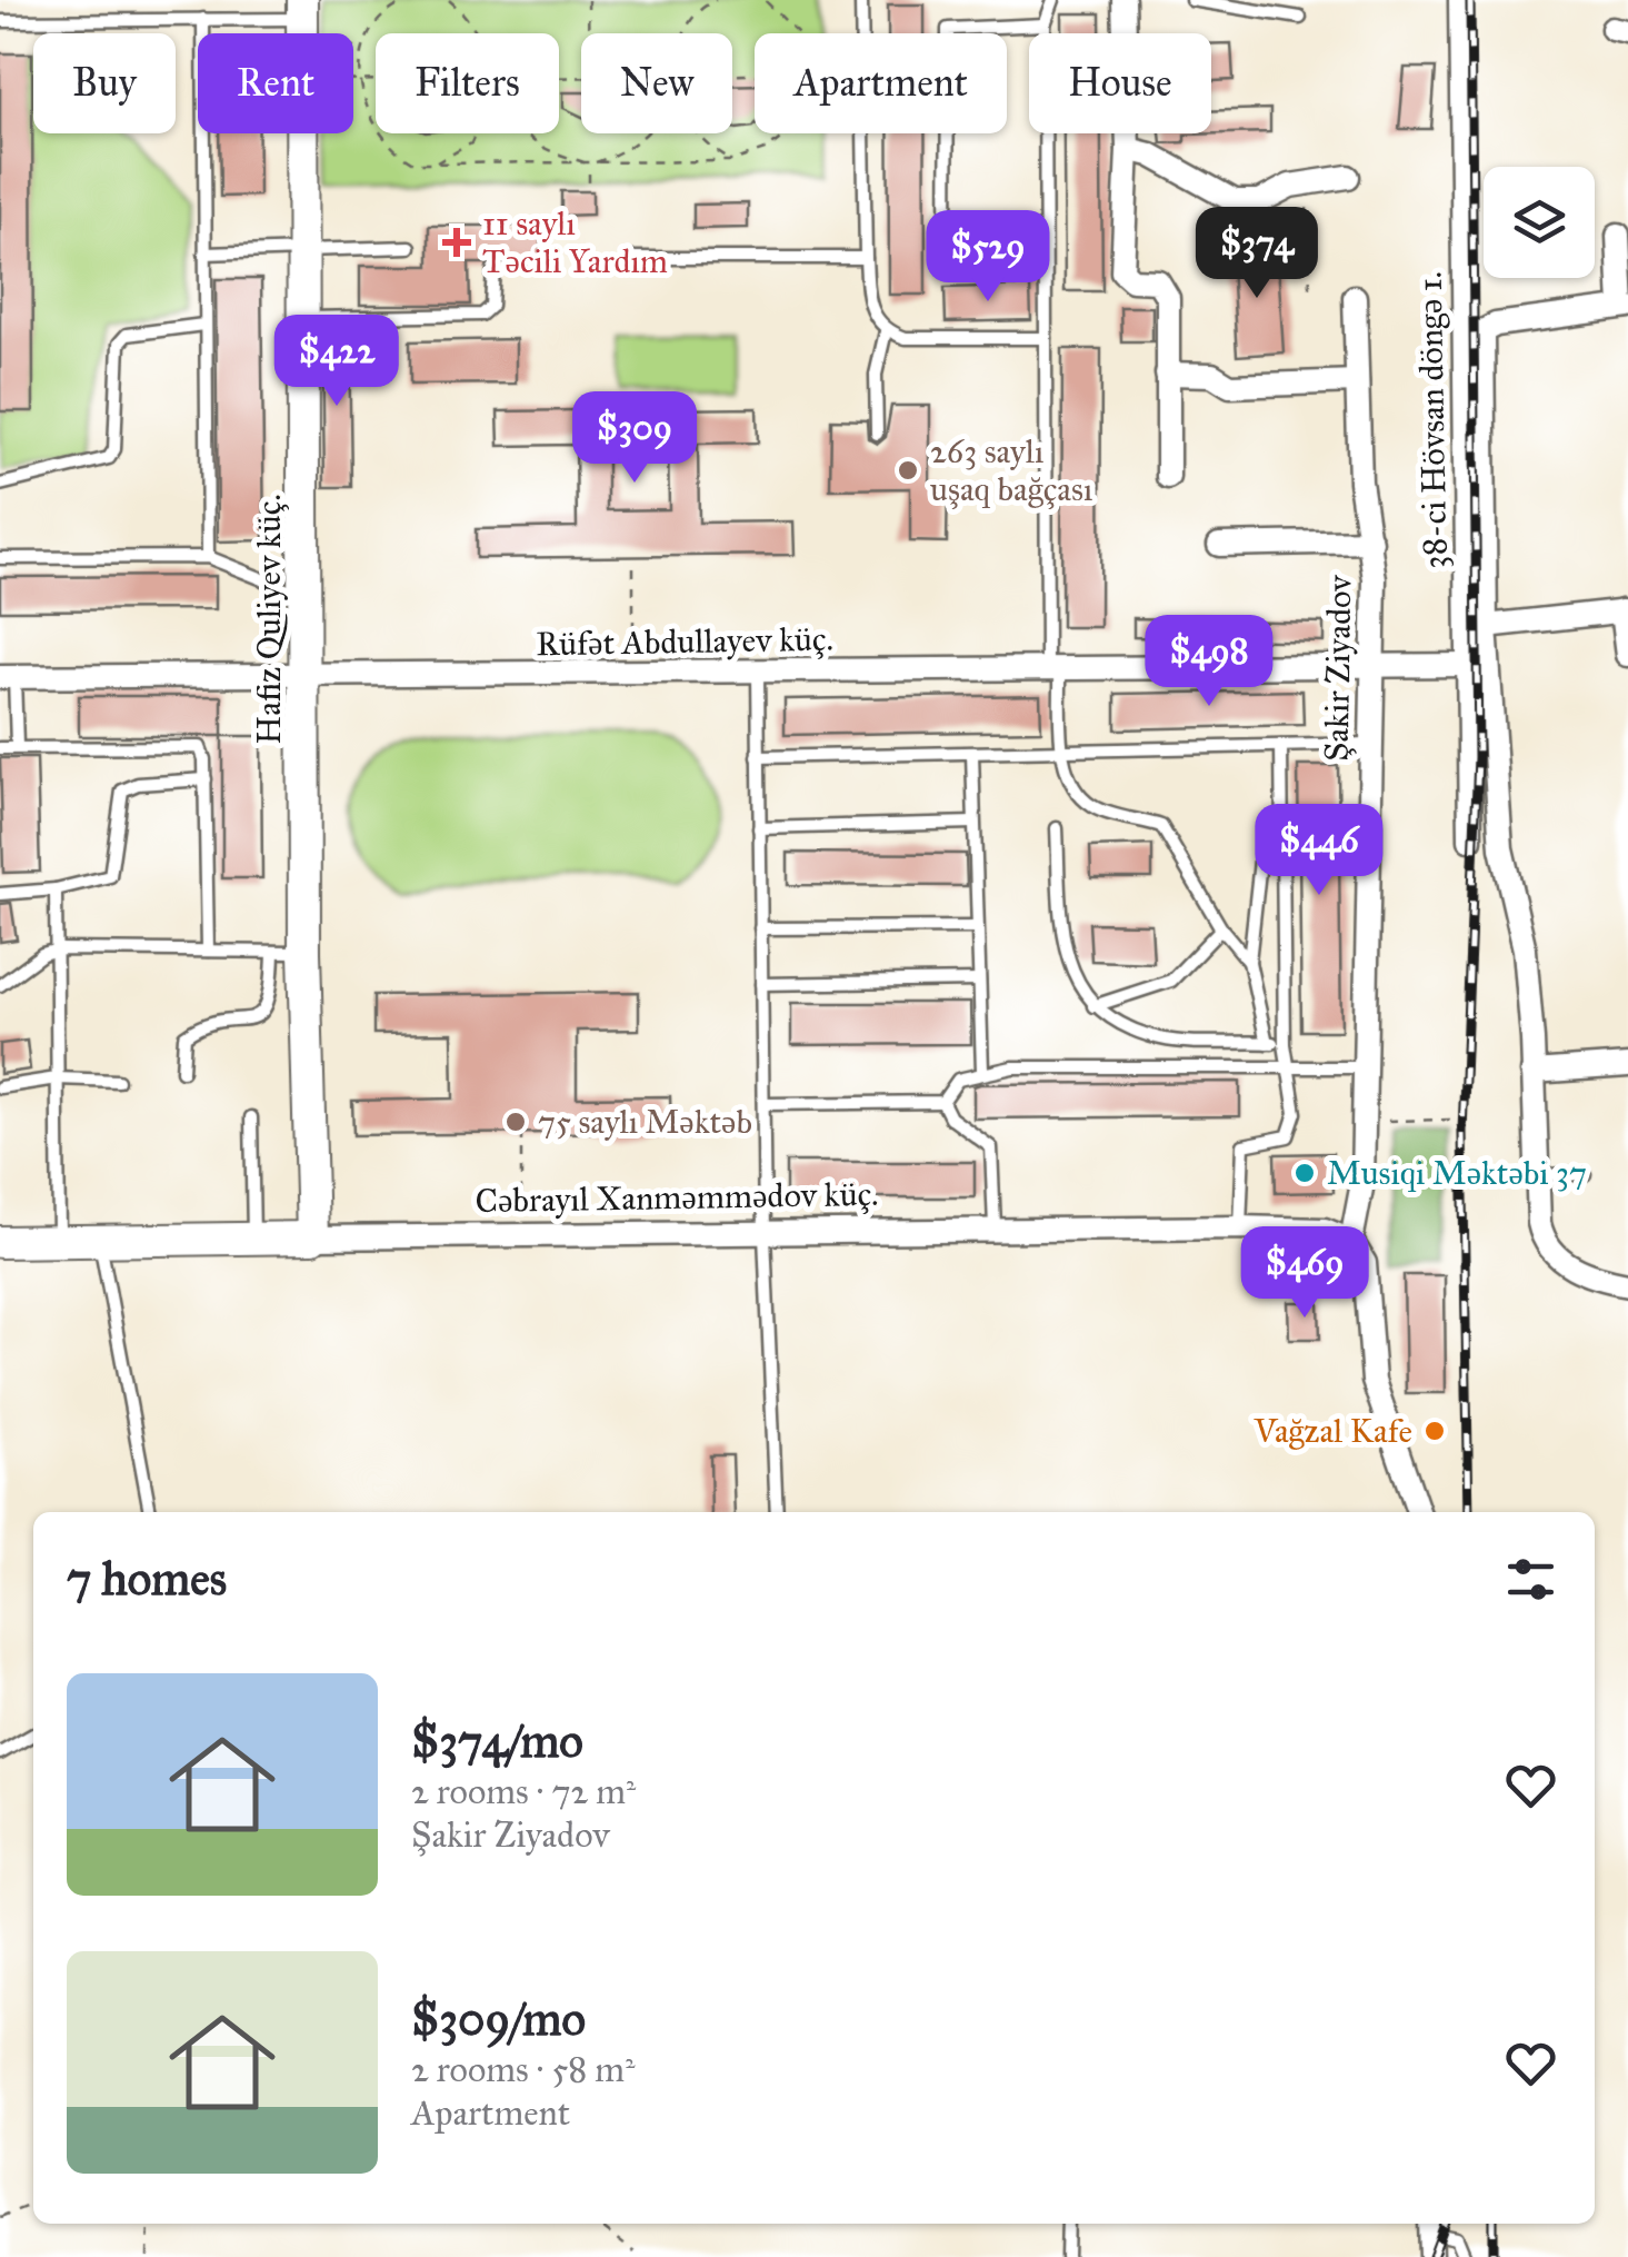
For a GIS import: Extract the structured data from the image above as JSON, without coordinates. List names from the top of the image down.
{
  "streets": {
    "street": [
      "38-ci Hövsan döngə 1.",
      "Hafiz Quliyev küç.",
      "Rüfət Abdullayev küç.",
      "Şakir Ziyadov",
      "Cəbrayıl Xanməmmədov küç."
    ]
  },
  "crossings": [
    ["38-ci Hövsan döngə 1.", "Rüfət Abdullayev küç."],
    ["Hafiz Quliyev küç.", "Rüfət Abdullayev küç."],
    ["Hafiz Quliyev küç.", "Cəbrayıl Xanməmmədov küç."],
    ["Rüfət Abdullayev küç.", "Şakir Ziyadov"],
    ["Şakir Ziyadov", "Cəbrayıl Xanməmmədov küç."]
  ],
  "places": {
    "health": ["11 saylı Təcili Yardım"],
    "other": [
      "263 saylı uşaq bağçası",
      "75 saylı Məktəb",
      "Musiqi Məktəbi 37",
      "Vağzal Kafe"
    ]
  },
  "page": {
    "chip": [
      "Buy",
      "Rent",
      "Filters",
      "New",
      "Apartment",
      "House"
    ],
    "price": [
      "$374",
      "$529",
      "$422",
      "$309",
      "$498",
      "$446",
      "$469"
    ],
    "heading": "7 homes",
    "list": [
      {
        "name": "$374/mo",
        "note": "2 rooms · 72 m² · Şakir Ziyadov"
      },
      {
        "name": "$309/mo",
        "note": "2 rooms · 58 m² · Apartment"
      }
    ]
  }
}
